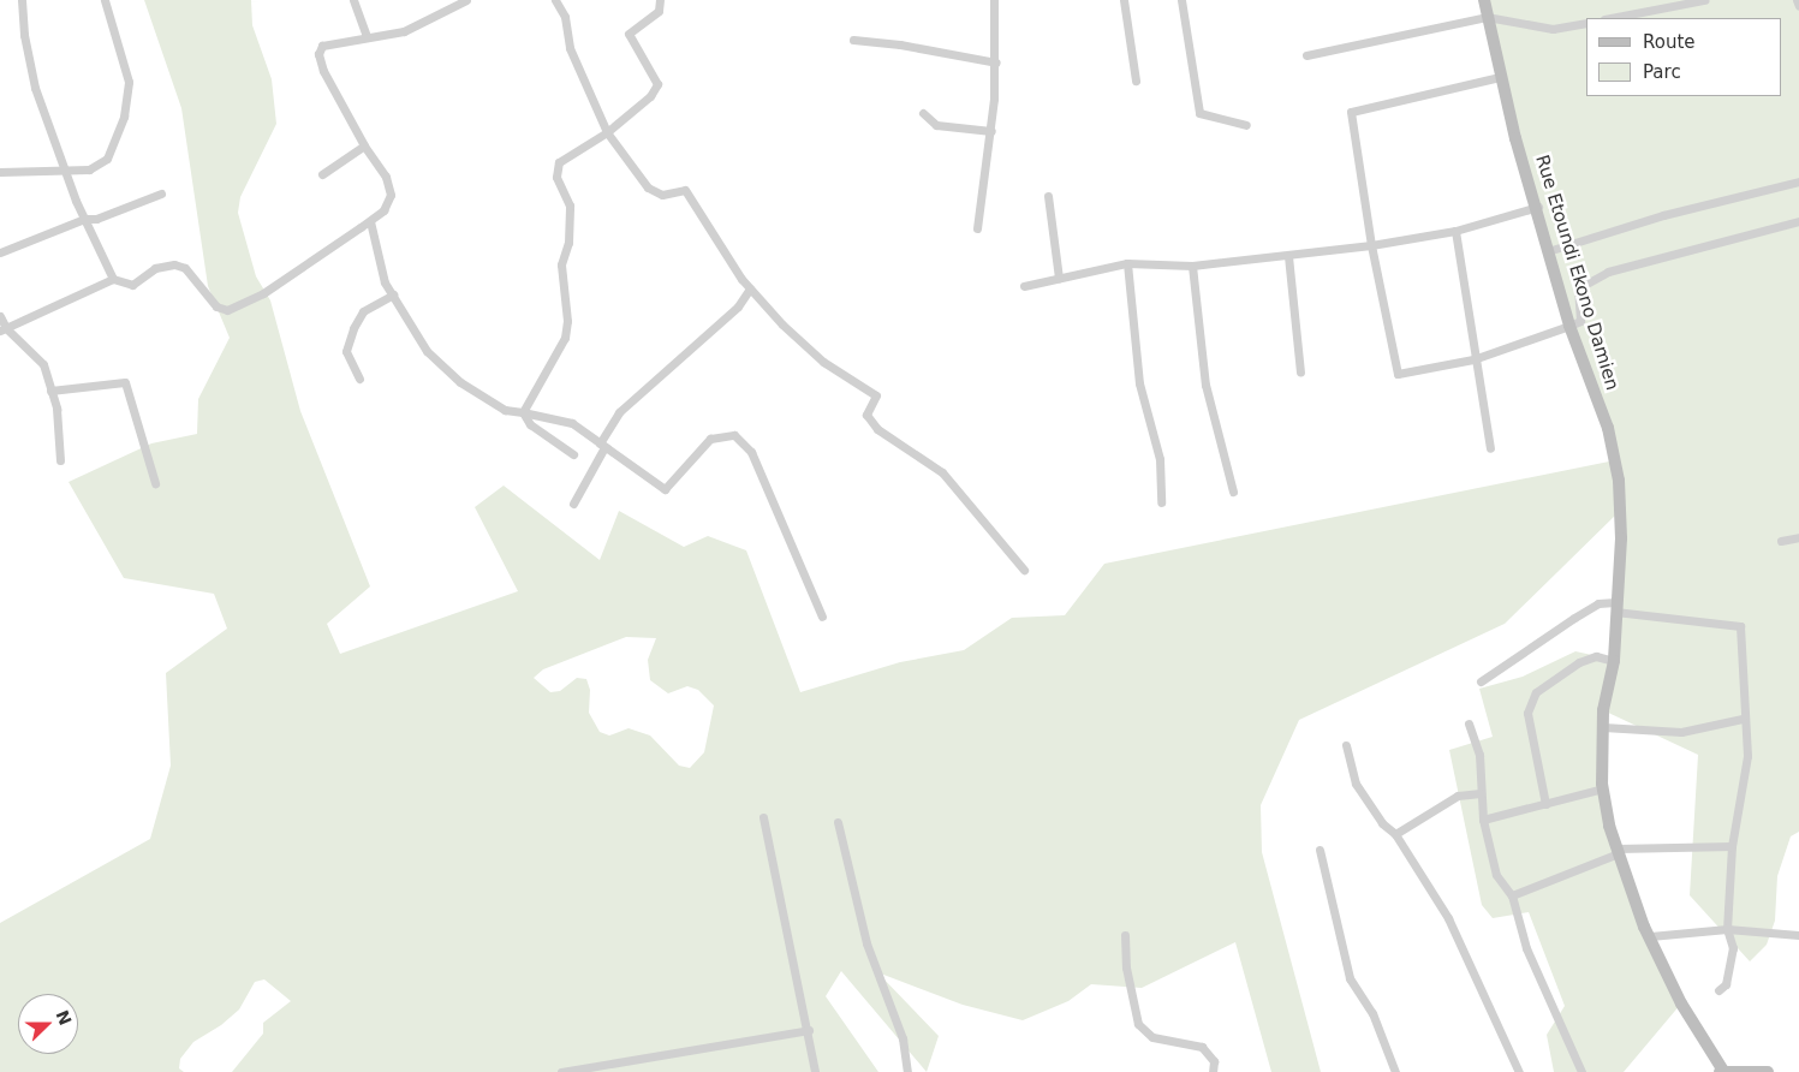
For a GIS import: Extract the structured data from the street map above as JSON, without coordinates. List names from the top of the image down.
{
  "streets": {
    "street": ["Rue Etoundi Ekono Damien"]
  },
  "legend": ["Route", "Parc"],
  "north": "right"
}
